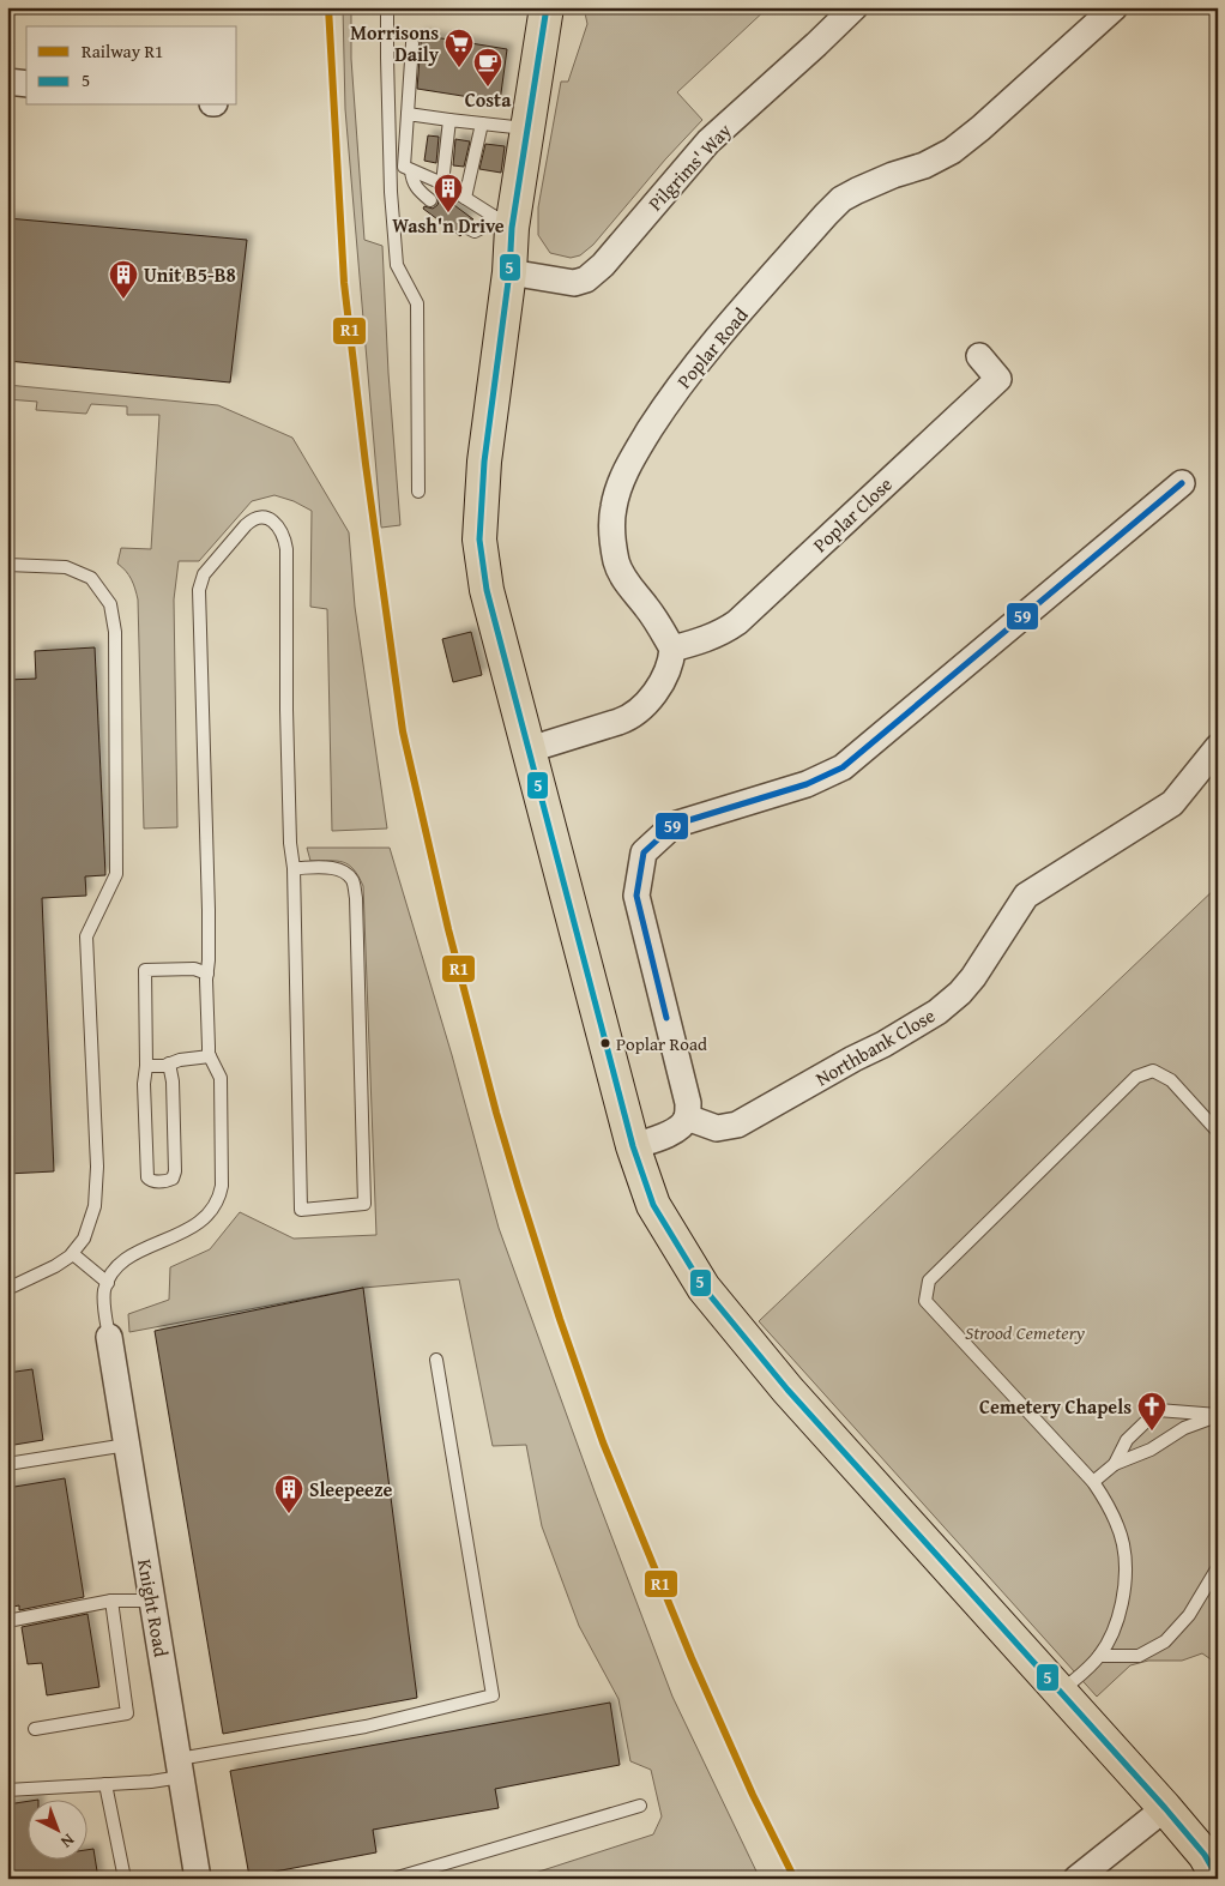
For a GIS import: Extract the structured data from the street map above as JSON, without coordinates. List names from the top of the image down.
{
  "streets": {
    "street": [
      "Pilgrims' Way",
      "Poplar Road",
      "Poplar Close",
      "Northbank Close",
      "Knight Road"
    ]
  },
  "crossings": [
    ["Poplar Road", "Poplar Close"]
  ],
  "parks": ["Strood Cemetery"],
  "places": {
    "supermarket": ["Morrisons Daily"],
    "cafe": ["Costa"],
    "building": ["Wash'n Drive", "Unit B5-B8", "Sleepeeze"],
    "other": ["Poplar Road"],
    "church": ["Cemetery Chapels"]
  },
  "lines": ["rail line R1", "transit line 5", "transit line 59"],
  "legend": ["Railway R1", "5"],
  "north": "bottom right"
}
